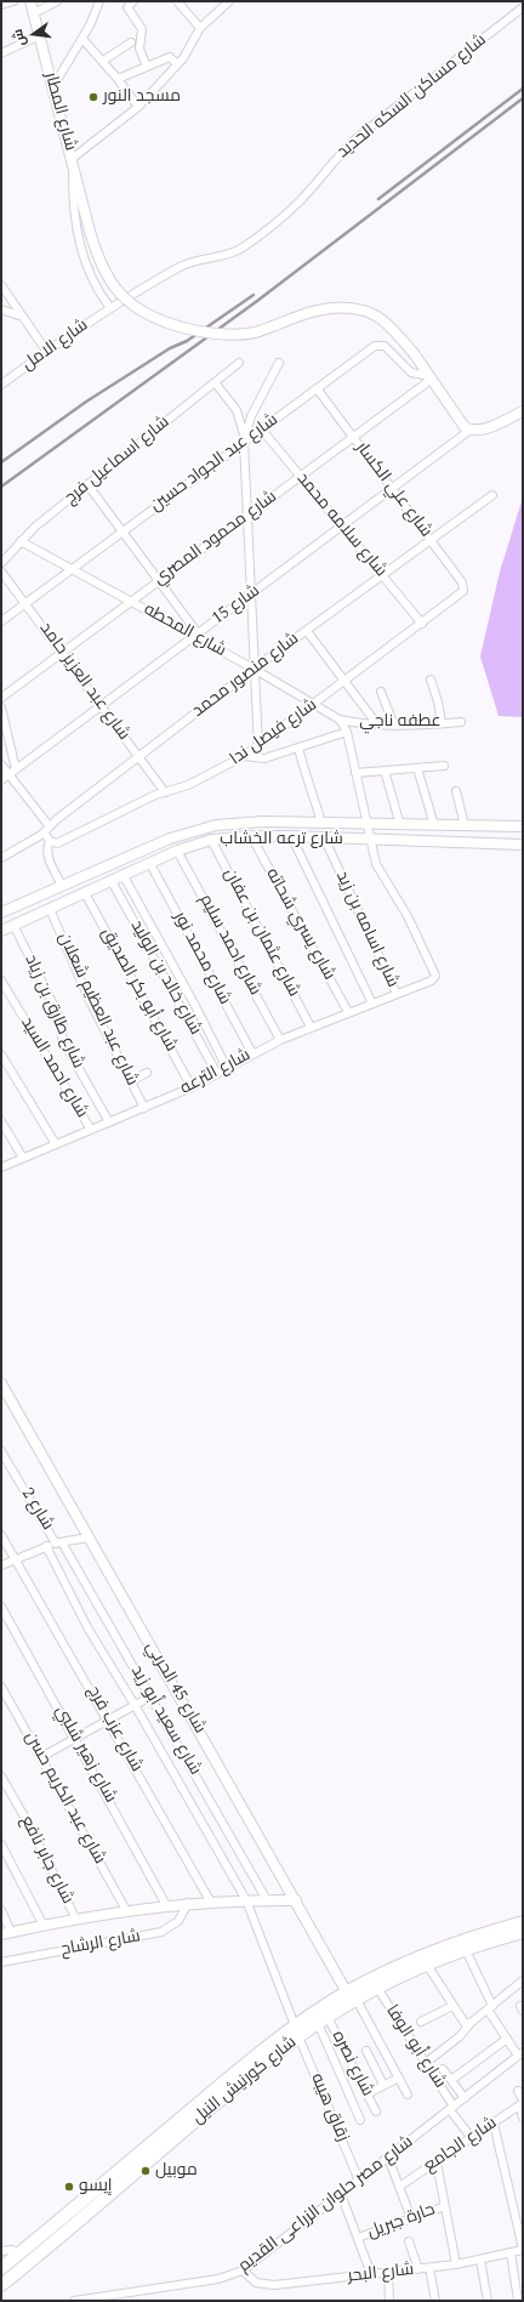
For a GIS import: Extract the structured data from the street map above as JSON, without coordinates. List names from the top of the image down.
{
  "streets": {
    "highway": ["شارع كورنيش النيل"],
    "street": [
      "شارع مساكن السكه الحديد",
      "شارع المطار",
      "شارع الامل",
      "شارع اسماعيل فرج",
      "شارع عبد الجواد حسين",
      "شارع علي الكسار",
      "شارع سلامه محمد",
      "شارع محمود المصري",
      "شارع 15",
      "شارع المحطه",
      "شارع منصور محمد",
      "شارع عبد العزيز حامد",
      "عطفه ناجي",
      "شارع فيصل ندا",
      "شارع ترعه الخشاب",
      "شارع يسري شحاته",
      "شارع اسامه بن زيد",
      "شارع عثمان بن عفان",
      "شارع احمد سليم",
      "شارع محمد نور",
      "شارع خالد بن الوليد",
      "شارع أبو بكر الصديق",
      "شارع عبد العظيم شعلان",
      "شارع طارق بن زياد",
      "شارع احمد السيد",
      "شارع الترعه",
      "شارع 2",
      "شارع 45 الحربي",
      "شارع سعيد أبو زيد",
      "شارع عزب فرج",
      "شارع زهير شلبي",
      "شارع عبد الكريم حسن",
      "شارع جابر نافع",
      "شارع الرشاح",
      "شارع أبو الوفا",
      "شارع نصره",
      "زقاق هيبه",
      "شارع الجامع",
      "شارع مصر حلوان الزراعى القديم",
      "حارة جبريل",
      "شارع البحر"
    ]
  },
  "crossings": [
    ["شارع مساكن السكه الحديد", "شارع الامل"],
    ["شارع المطار", "شارع عبد الجواد حسين"],
    ["شارع المطار", "شارع محمود المصري"],
    ["شارع المطار", "شارع 15"],
    ["شارع اسماعيل فرج", "شارع المحطه"],
    ["شارع عبد الجواد حسين", "شارع علي الكسار"],
    ["شارع عبد الجواد حسين", "شارع سلامه محمد"],
    ["شارع عبد الجواد حسين", "شارع محمود المصري"],
    ["شارع عبد الجواد حسين", "شارع المحطه"],
    ["شارع عبد الجواد حسين", "شارع عبد العزيز حامد"],
    ["شارع علي الكسار", "شارع محمود المصري"],
    ["شارع علي الكسار", "شارع 15"],
    ["شارع علي الكسار", "شارع منصور محمد"],
    ["شارع علي الكسار", "شارع فيصل ندا"],
    ["شارع سلامه محمد", "شارع محمود المصري"],
    ["شارع سلامه محمد", "شارع 15"],
    ["شارع سلامه محمد", "شارع منصور محمد"],
    ["شارع سلامه محمد", "شارع فيصل ندا"],
    ["شارع محمود المصري", "شارع المحطه"],
    ["شارع محمود المصري", "شارع عبد العزيز حامد"],
    ["شارع 15", "شارع المحطه"],
    ["شارع 15", "شارع عبد العزيز حامد"],
    ["شارع المحطه", "شارع منصور محمد"],
    ["شارع المحطه", "عطفه ناجي"],
    ["شارع المحطه", "شارع فيصل ندا"],
    ["شارع المحطه", "شارع ترعه الخشاب"],
    ["شارع المحطه", "شارع الترعه"],
    ["شارع منصور محمد", "شارع عبد العزيز حامد"],
    ["شارع عبد العزيز حامد", "شارع فيصل ندا"],
    ["شارع ترعه الخشاب", "شارع يسري شحاته"],
    ["شارع ترعه الخشاب", "شارع اسامه بن زيد"],
    ["شارع ترعه الخشاب", "شارع عثمان بن عفان"],
    ["شارع ترعه الخشاب", "شارع احمد سليم"],
    ["شارع ترعه الخشاب", "شارع محمد نور"],
    ["شارع ترعه الخشاب", "شارع خالد بن الوليد"],
    ["شارع ترعه الخشاب", "شارع أبو بكر الصديق"],
    ["شارع ترعه الخشاب", "شارع عبد العظيم شعلان"],
    ["شارع ترعه الخشاب", "شارع طارق بن زياد"],
    ["شارع يسري شحاته", "شارع الترعه"],
    ["شارع اسامه بن زيد", "شارع الترعه"],
    ["شارع عثمان بن عفان", "شارع الترعه"],
    ["شارع احمد سليم", "شارع الترعه"],
    ["شارع محمد نور", "شارع الترعه"],
    ["شارع خالد بن الوليد", "شارع الترعه"],
    ["شارع أبو بكر الصديق", "شارع الترعه"],
    ["شارع عبد العظيم شعلان", "شارع الترعه"],
    ["شارع طارق بن زياد", "شارع الترعه"],
    ["شارع احمد السيد", "شارع الترعه"],
    ["شارع 2", "شارع سعيد أبو زيد"],
    ["شارع 45 الحربي", "شارع الرشاح"],
    ["شارع 45 الحربي", "شارع كورنيش النيل"],
    ["شارع سعيد أبو زيد", "شارع الرشاح"],
    ["شارع عزب فرج", "شارع الرشاح"],
    ["شارع زهير شلبي", "شارع الرشاح"],
    ["شارع عبد الكريم حسن", "شارع الرشاح"],
    ["شارع جابر نافع", "شارع الرشاح"],
    ["شارع الرشاح", "زقاق هيبه"],
    ["شارع أبو الوفا", "شارع كورنيش النيل"],
    ["شارع أبو الوفا", "شارع الجامع"],
    ["شارع أبو الوفا", "شارع مصر حلوان الزراعى القديم"],
    ["شارع نصره", "شارع كورنيش النيل"],
    ["شارع كورنيش النيل", "زقاق هيبه"],
    ["زقاق هيبه", "شارع مصر حلوان الزراعى القديم"],
    ["شارع مصر حلوان الزراعى القديم", "شارع البحر"]
  ],
  "places": ["مسجد النور", "موبيل", "إيسو"],
  "north": "left"
}
